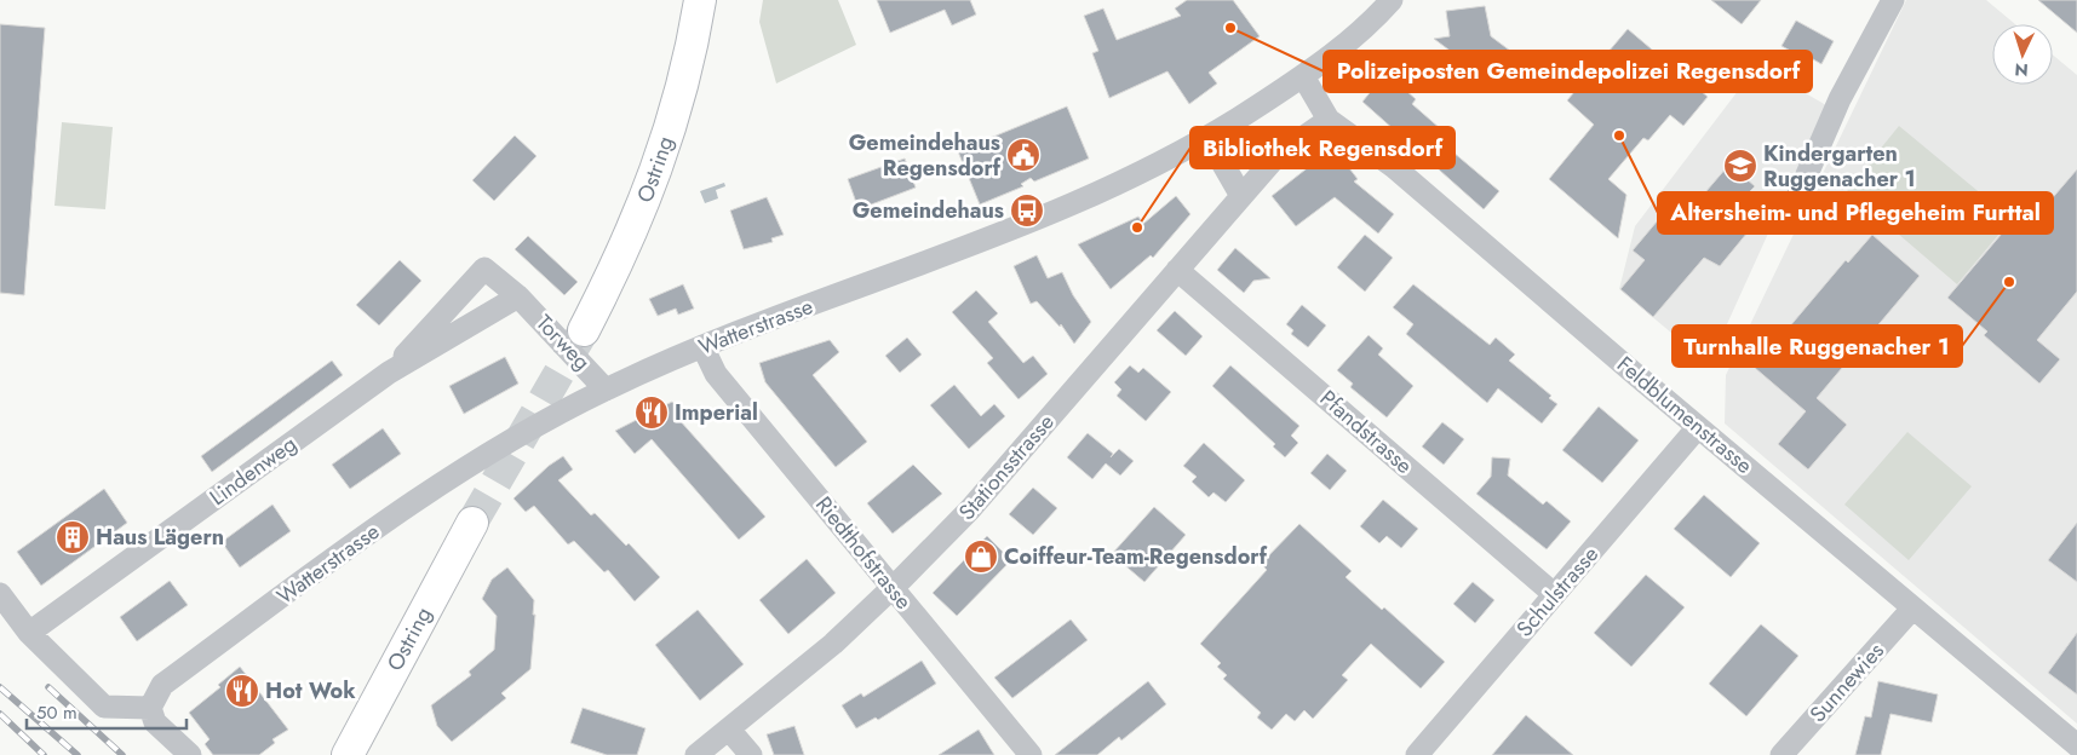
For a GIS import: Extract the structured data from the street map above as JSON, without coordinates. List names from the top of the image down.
{
  "streets": {
    "main road": ["Ostring"],
    "street": [
      "Watterstrasse",
      "Torweg",
      "Feldblumenstrasse",
      "Pfandstrasse",
      "Stationsstrasse",
      "Lindenweg",
      "Riedthofstrasse",
      "Schulstrasse",
      "Sunnewies"
    ]
  },
  "crossings": [
    ["Watterstrasse", "Torweg"],
    ["Watterstrasse", "Feldblumenstrasse"],
    ["Watterstrasse", "Riedthofstrasse"],
    ["Torweg", "Lindenweg"],
    ["Feldblumenstrasse", "Stationsstrasse"],
    ["Feldblumenstrasse", "Schulstrasse"],
    ["Feldblumenstrasse", "Sunnewies"],
    ["Pfandstrasse", "Stationsstrasse"],
    ["Pfandstrasse", "Schulstrasse"],
    ["Stationsstrasse", "Riedthofstrasse"]
  ],
  "places": {
    "other": [
      "Polizeiposten Gemeindepolizei Regensdorf",
      "Altersheim- und Pflegeheim Furttal",
      "Bibliothek Regensdorf",
      "Turnhalle Ruggenacher 1"
    ],
    "public building": ["Gemeindehaus Regensdorf"],
    "school or university": ["Kindergarten Ruggenacher 1"],
    "bus stop": ["Gemeindehaus"],
    "restaurant": ["Imperial", "Hot Wok"],
    "building": ["Haus Lägern"],
    "shop": ["Coiffeur-Team-Regensdorf"]
  },
  "scale_bar": "50 m",
  "north": "bottom"
}
